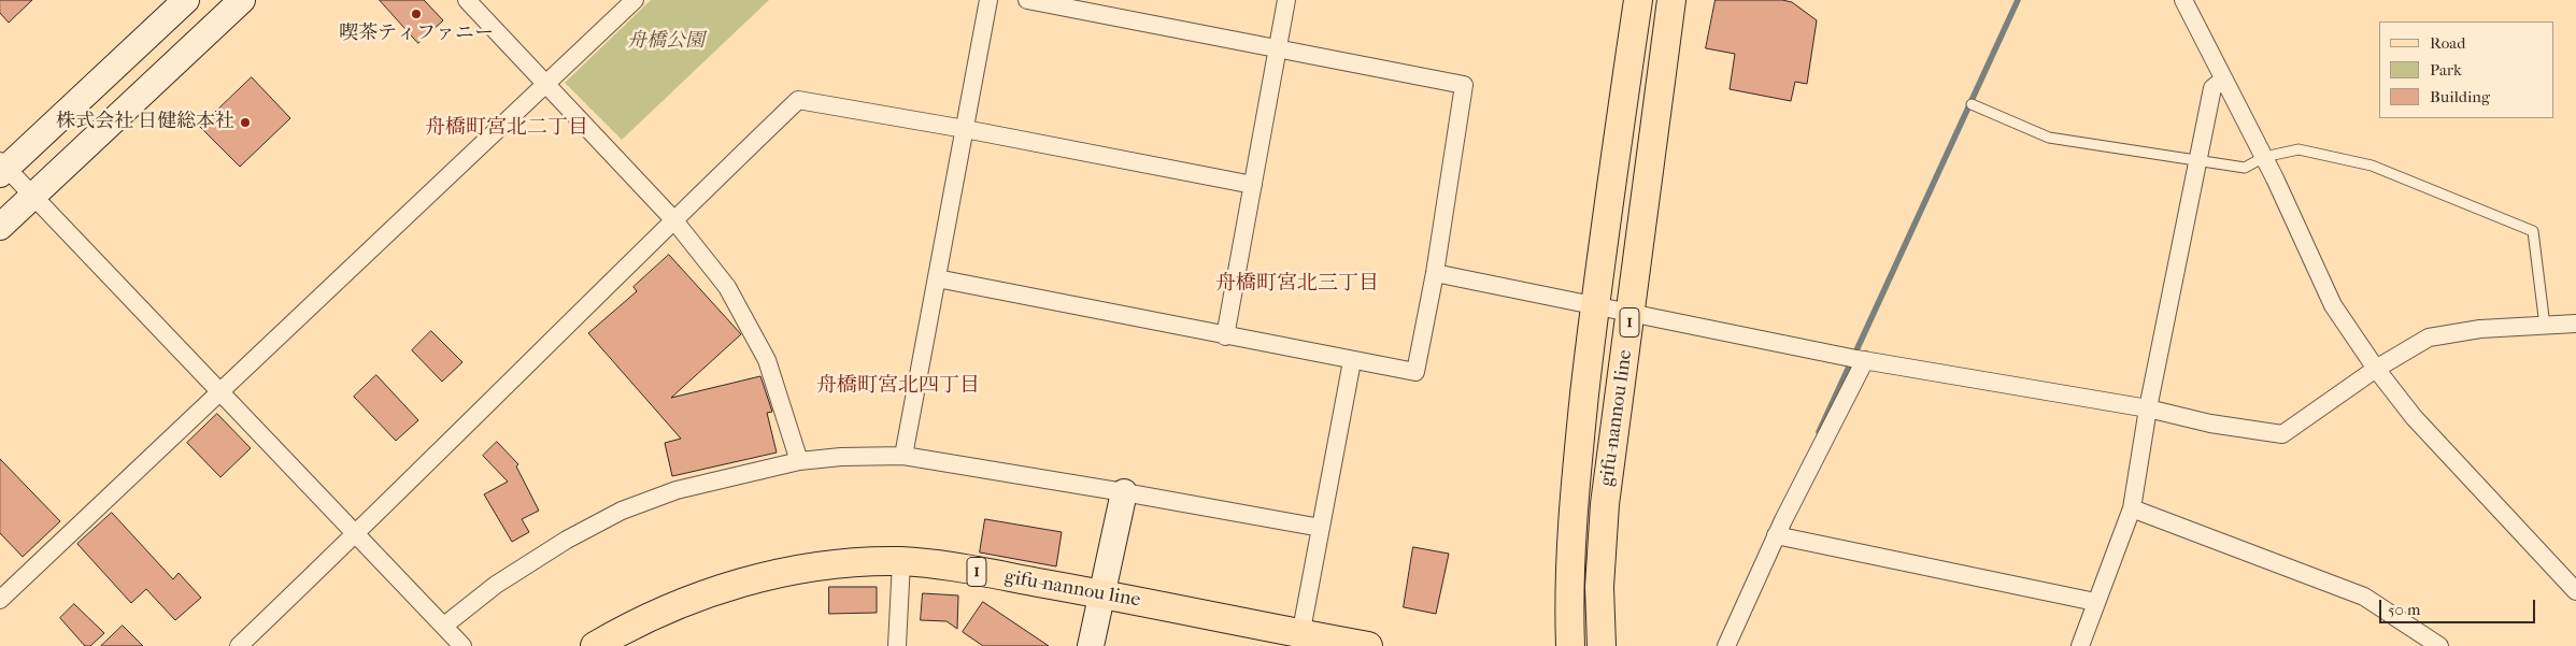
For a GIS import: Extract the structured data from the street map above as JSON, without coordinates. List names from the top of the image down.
{
  "streets": {
    "main road": ["1", "gifu-nannou line"]
  },
  "districts": ["舟橋町宮北二丁目", "舟橋町宮北三丁目", "舟橋町宮北四丁目"],
  "parks": ["舟橋公園"],
  "places": ["喫茶ティファニー", "株式会社 日健総本社"],
  "legend": ["Road", "Park", "Building"],
  "scale_bar": "50 m"
}
